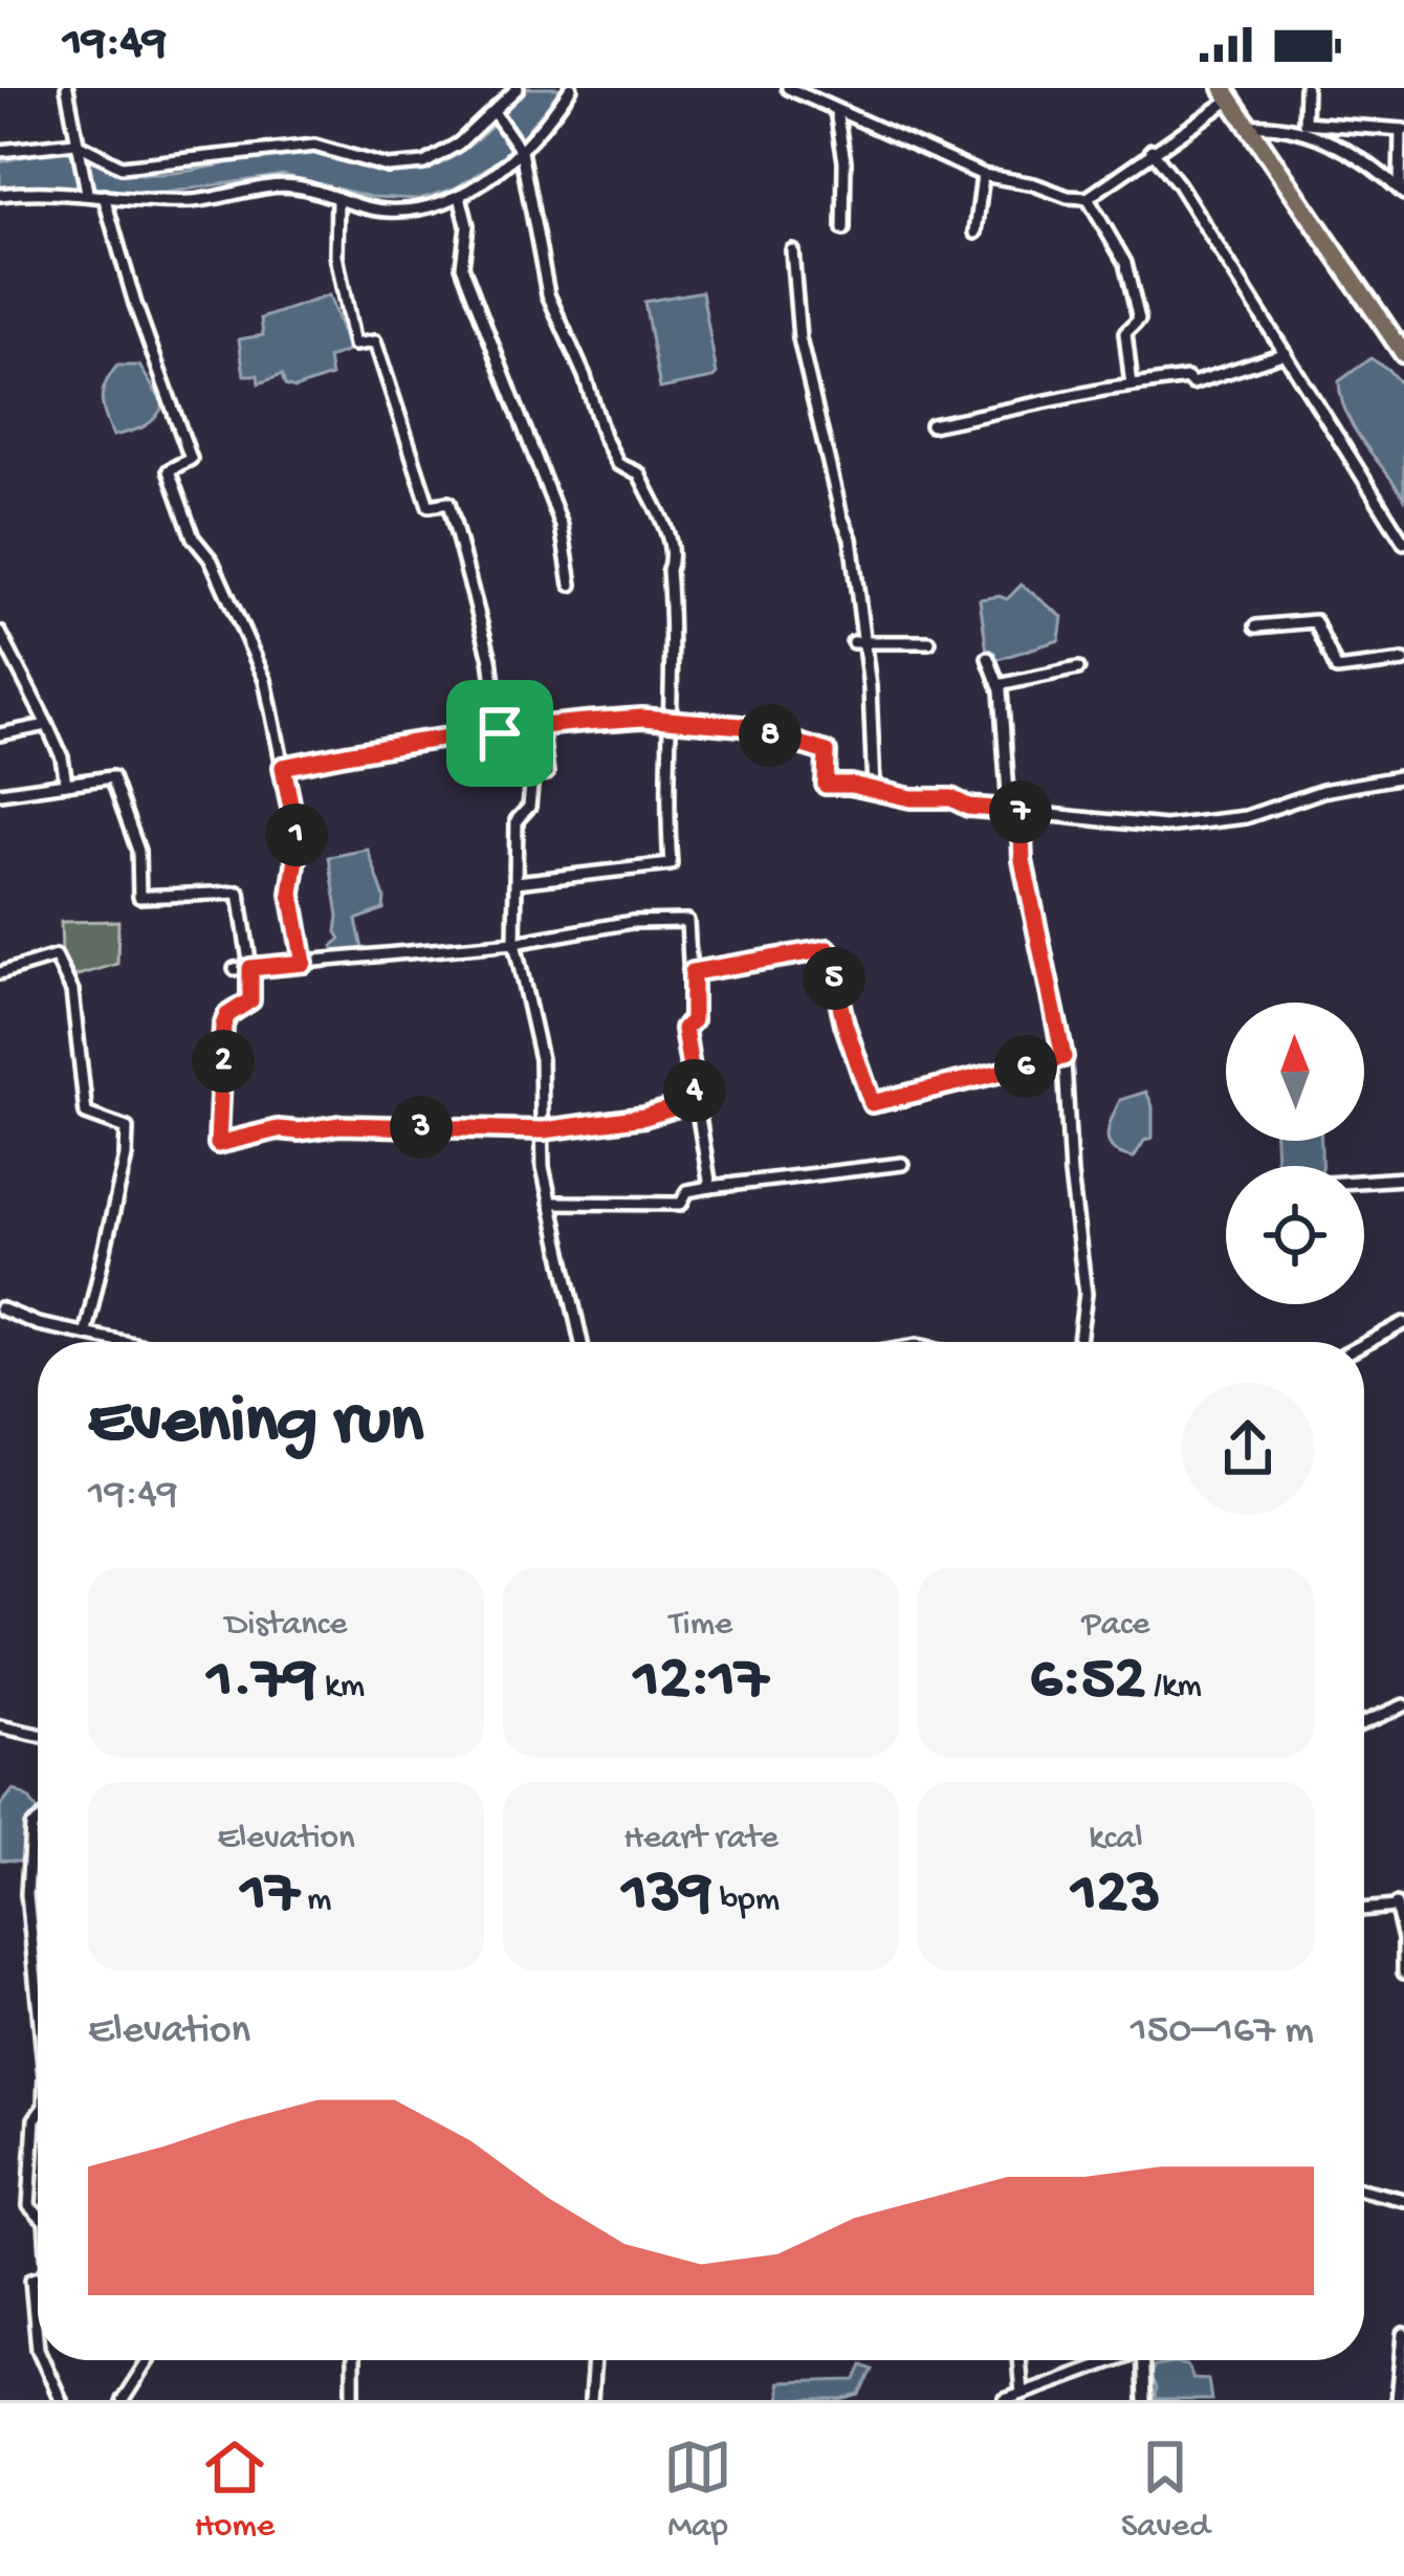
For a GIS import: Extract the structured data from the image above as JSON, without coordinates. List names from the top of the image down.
{
  "north": "top",
  "page": {
    "status": "19:49",
    "pins": [
      "8",
      "7",
      "1",
      "5",
      "2",
      "6",
      "4",
      "3"
    ],
    "heading": ["Evening run", "19:49"],
    "stats": [
      ["Distance", "1.79 km"],
      ["Time", "12:17"],
      ["Pace", "6:52 /km"],
      ["Elevation", "17 m"],
      ["Heart rate", "139 bpm"],
      ["kcal", "123"]
    ],
    "chart": ["Elevation", "150–167 m"],
    "tabs": ["Home", "Map", "Saved"]
  }
}
